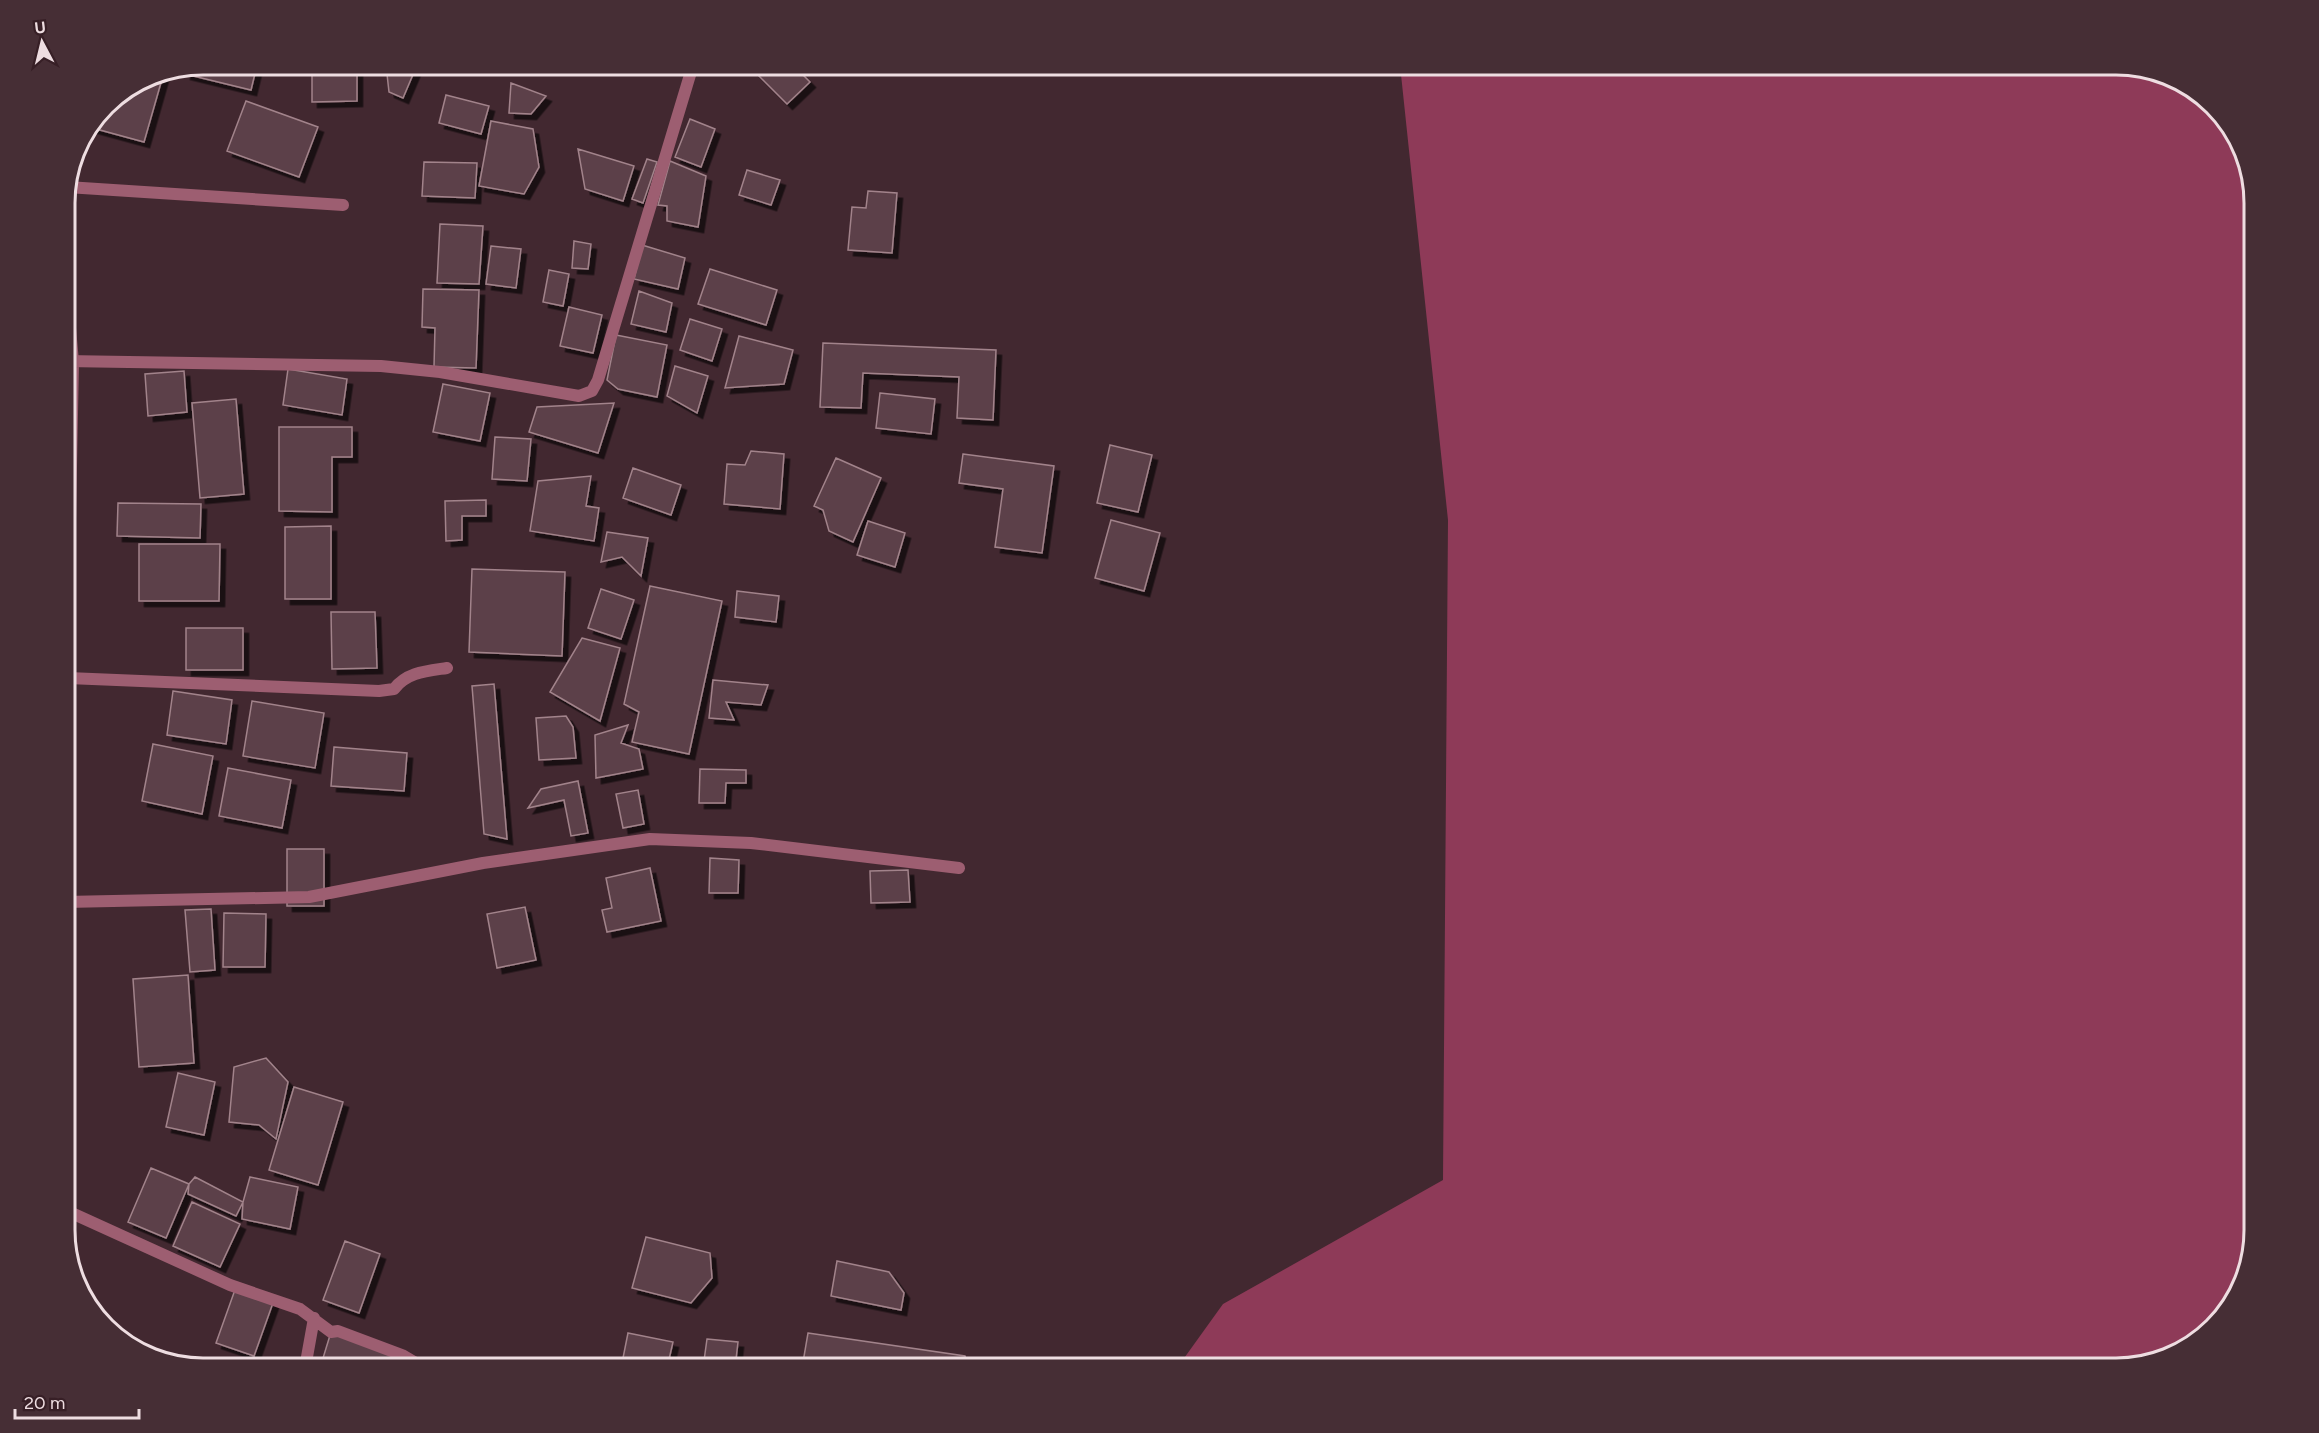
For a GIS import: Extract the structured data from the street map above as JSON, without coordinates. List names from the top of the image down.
{
  "scale_bar": "20 m",
  "north": "top"
}
